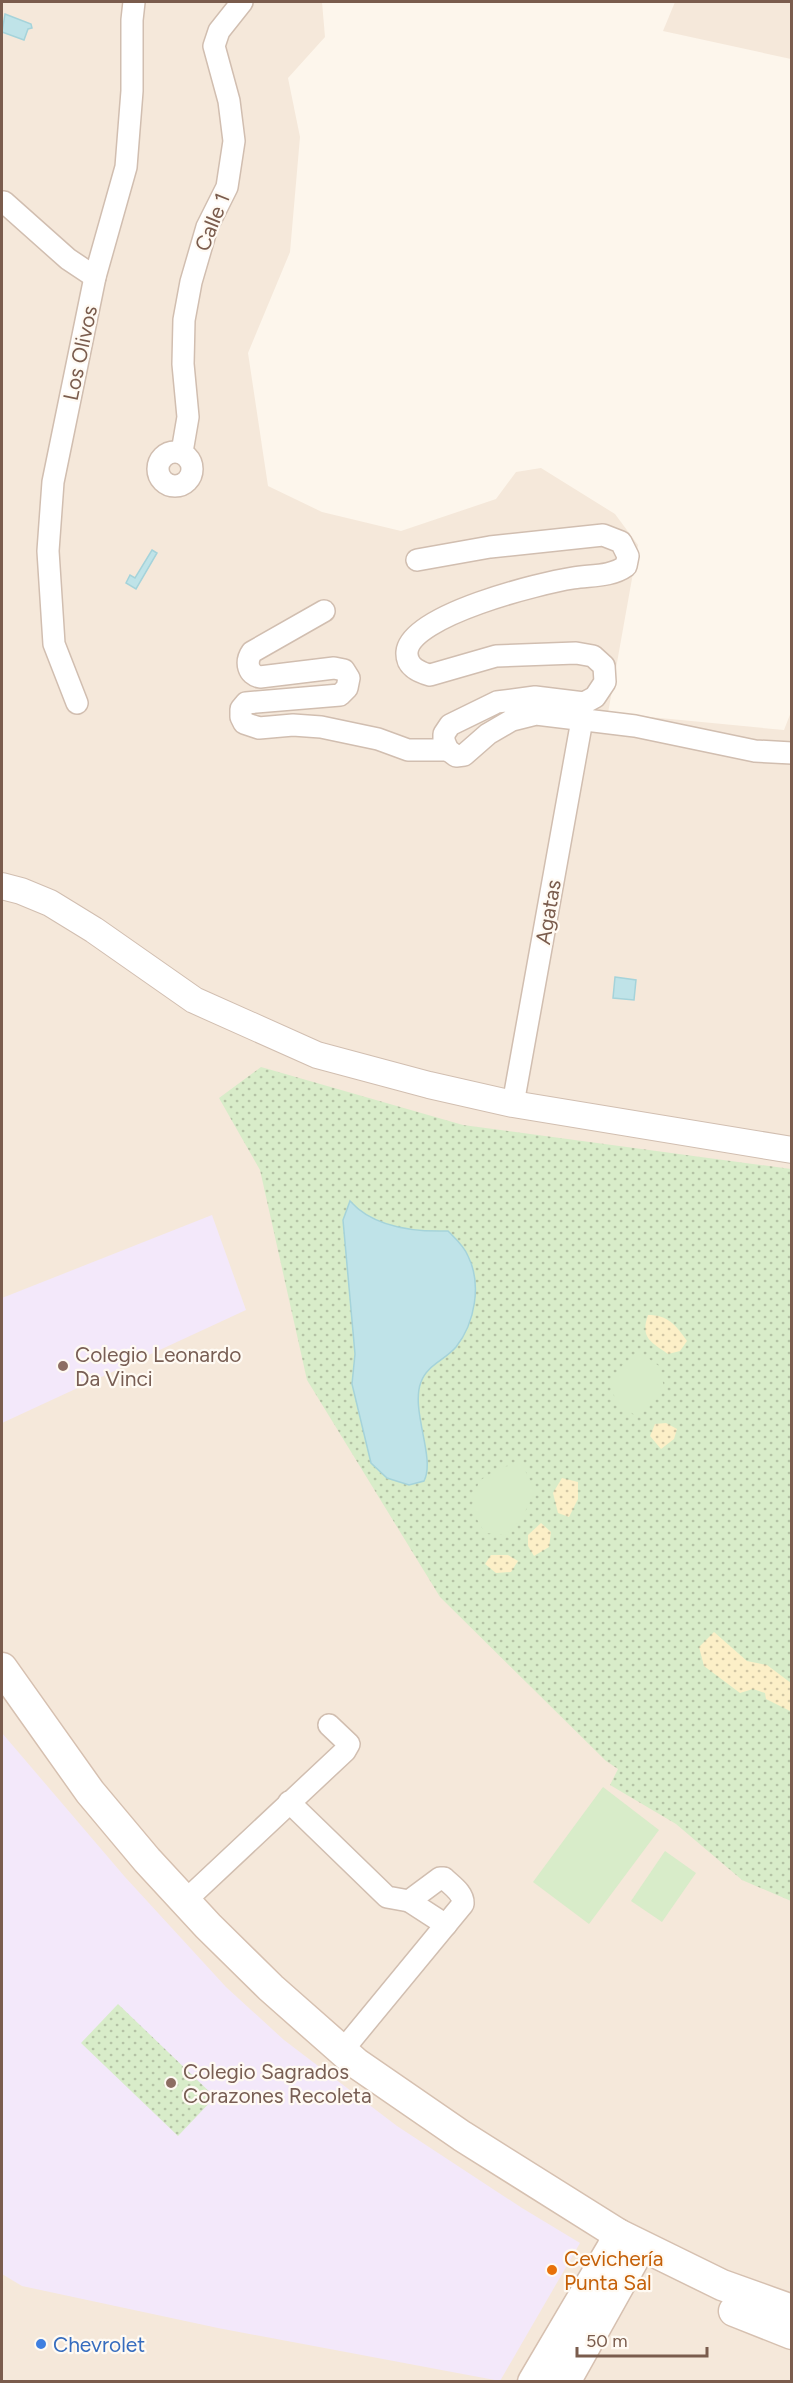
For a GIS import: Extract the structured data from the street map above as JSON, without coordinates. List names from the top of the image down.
{
  "streets": {
    "street": ["Calle 1", "Los Olivos", "Agatas"]
  },
  "places": [
    "Colegio Leonardo Da Vinci",
    "Colegio Sagrados Corazones Recoleta",
    "Cevichería Punta Sal",
    "Chevrolet"
  ],
  "scale_bar": "50 m"
}
